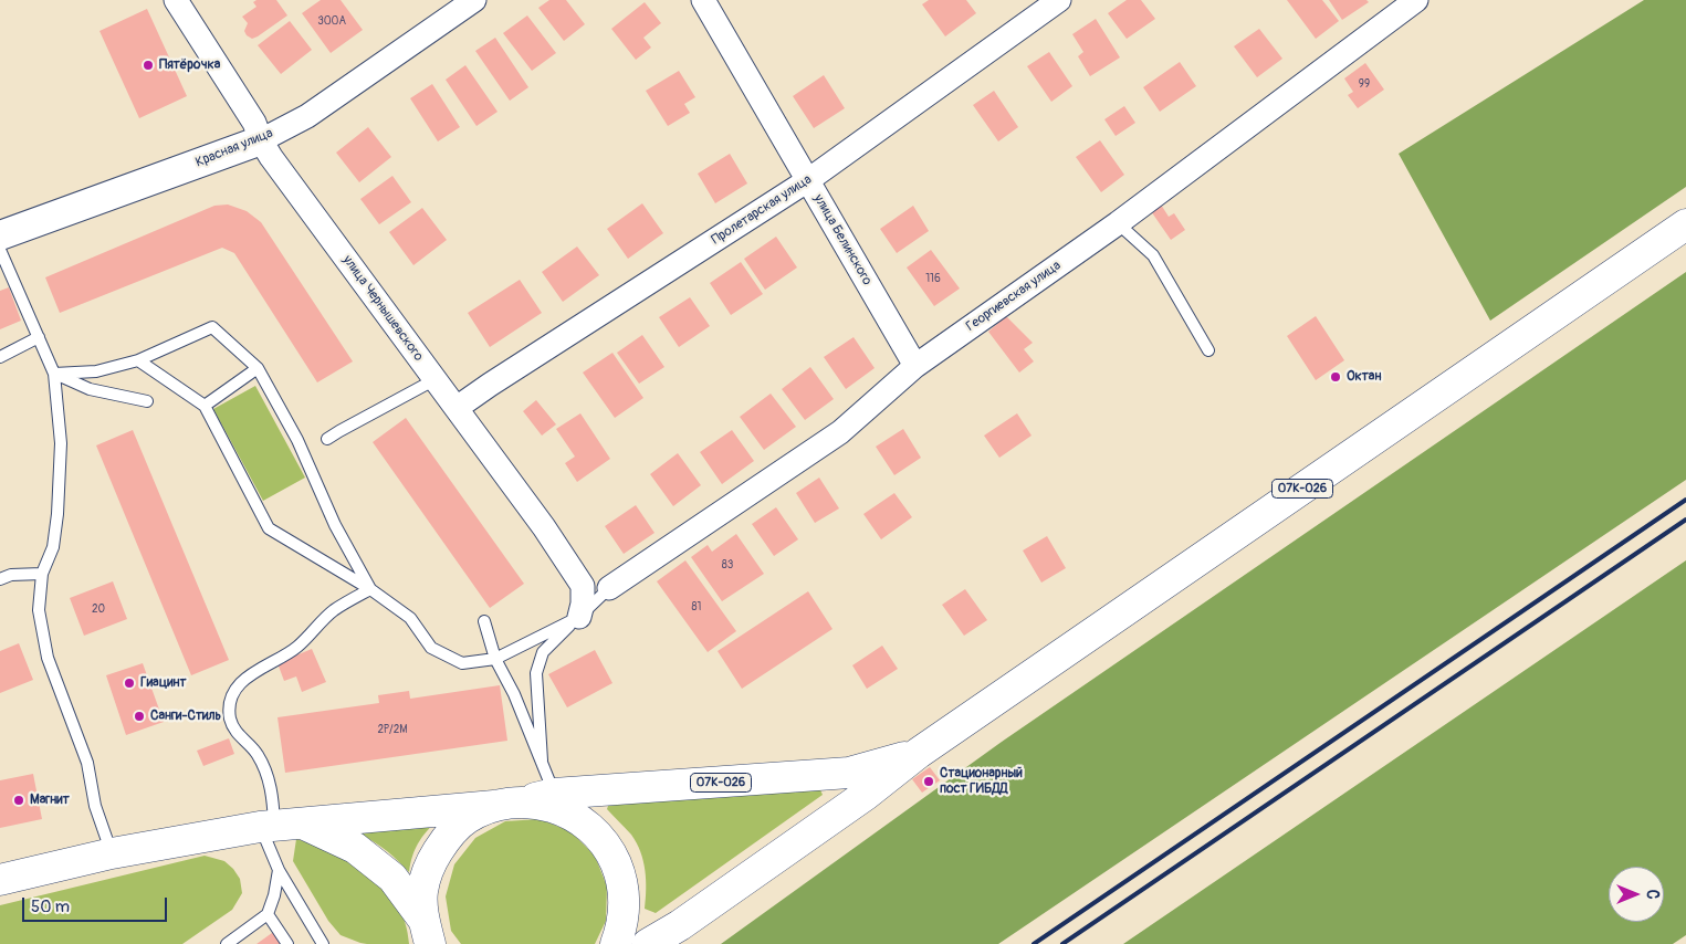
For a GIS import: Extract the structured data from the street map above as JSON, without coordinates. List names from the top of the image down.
{
  "streets": {
    "main road": ["07К-026"],
    "street": [
      "Красная улица",
      "Пролетарская улица",
      "улица Белинского",
      "Георгиевская улица",
      "улица Чернышевского"
    ]
  },
  "crossings": [
    ["Красная улица", "улица Чернышевского"],
    ["Пролетарская улица", "улица Белинского"],
    ["Пролетарская улица", "улица Чернышевского"],
    ["улица Белинского", "Георгиевская улица"]
  ],
  "places": [
    "Пятёрочка",
    "Октан",
    "Гиацинт",
    "Санги-Стиль",
    "Стационарный пост ГИБДД",
    "Магнит"
  ],
  "house_numbers": [
    "300А",
    "99",
    "116",
    "83",
    "81",
    "2О",
    "2Р/2М"
  ],
  "scale_bar": "50 m",
  "north": "right"
}
